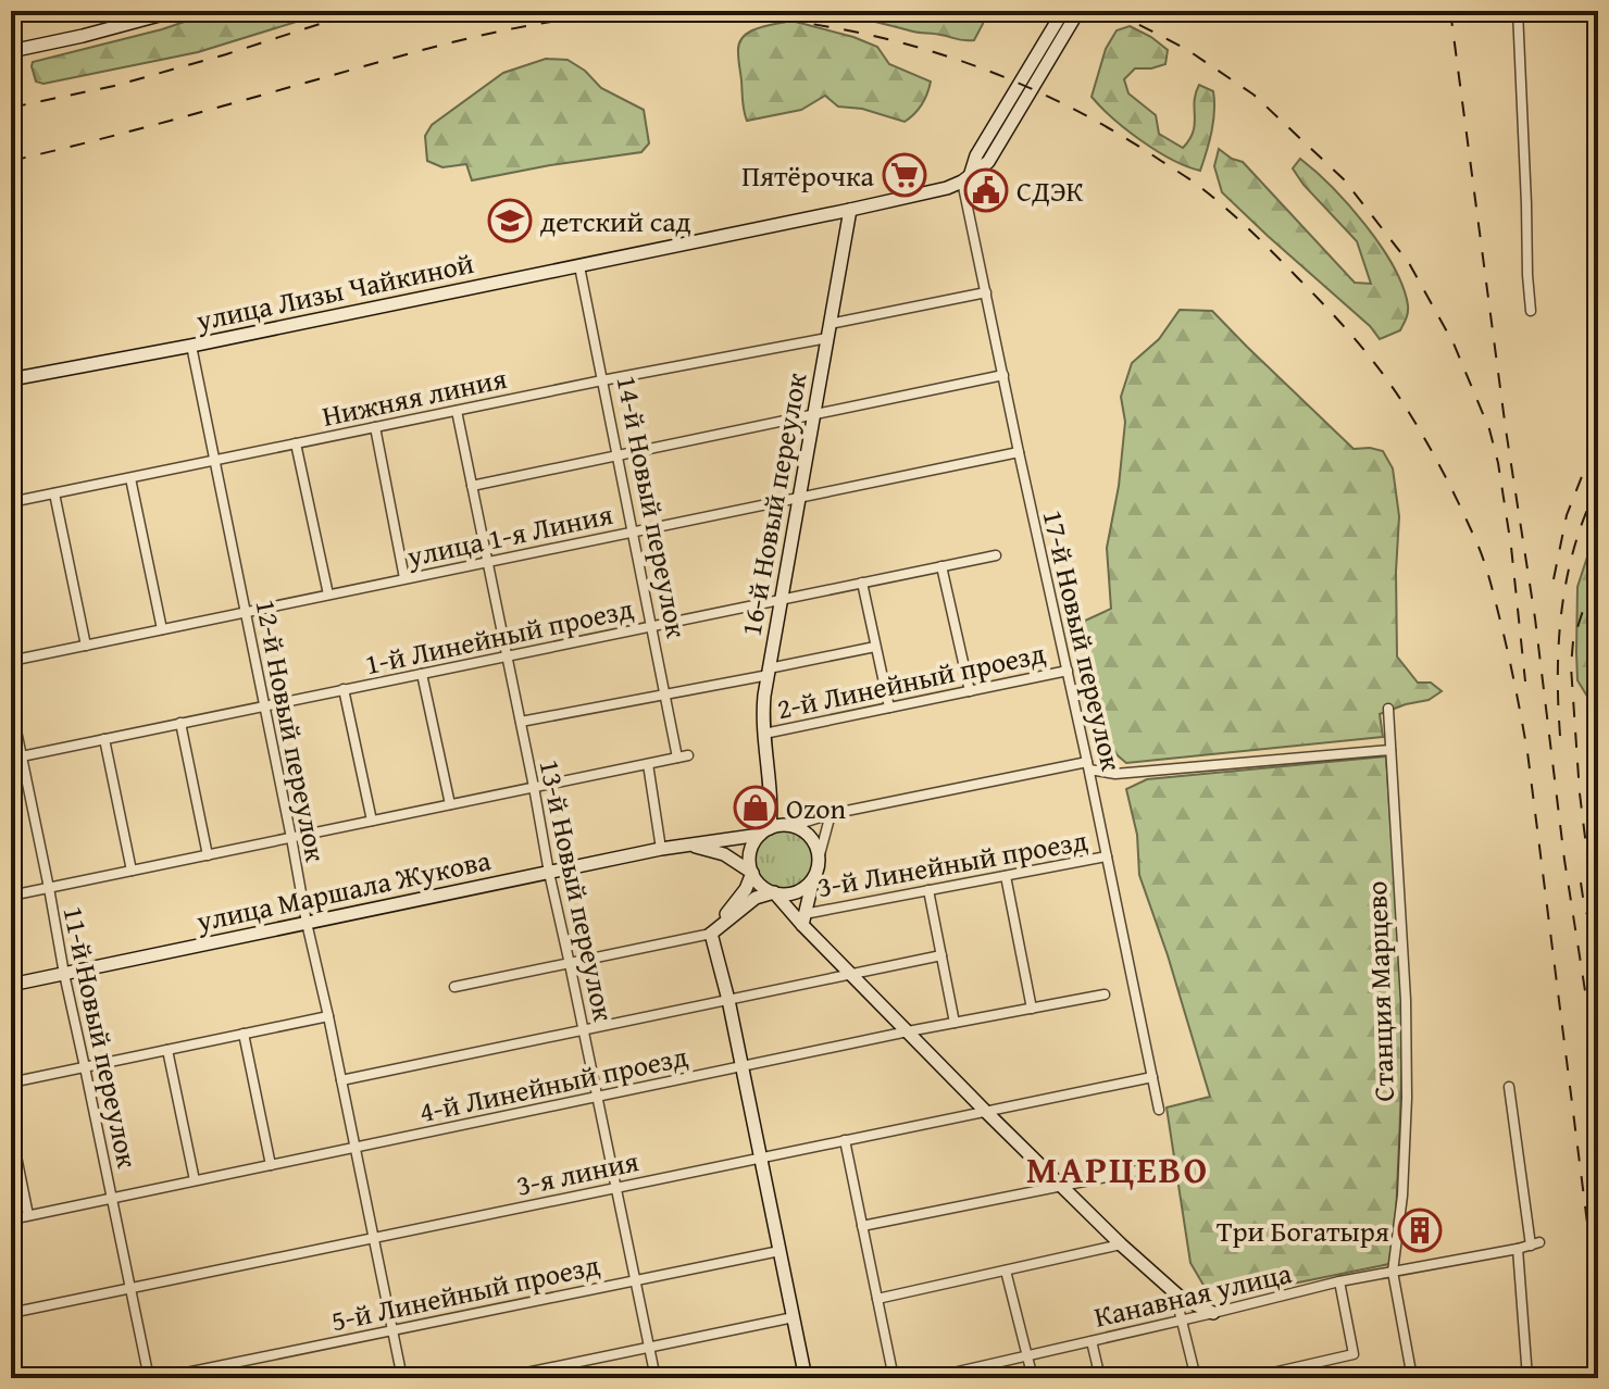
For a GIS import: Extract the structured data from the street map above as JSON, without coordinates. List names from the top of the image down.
{
  "streets": {
    "main road": ["улица Лизы Чайкиной", "16-й Новый переулок", "улица Маршала Жукова"],
    "street": [
      "Нижняя линия",
      "14-й Новый переулок",
      "улица 1-я Линия",
      "1-й Линейный проезд",
      "17-й Новый переулок",
      "2-й Линейный проезд",
      "12-й Новый переулок",
      "3-й Линейный проезд",
      "13-й Новый переулок",
      "Станция Марцево",
      "11-й Новый переулок",
      "4-й Линейный проезд",
      "3-я линия",
      "5-й Линейный проезд",
      "Канавная улица"
    ]
  },
  "crossings": [
    ["улица Лизы Чайкиной", "16-й Новый переулок"],
    ["улица Лизы Чайкиной", "14-й Новый переулок"],
    ["улица Лизы Чайкиной", "17-й Новый переулок"],
    ["улица Лизы Чайкиной", "12-й Новый переулок"],
    ["Нижняя линия", "16-й Новый переулок"],
    ["Нижняя линия", "14-й Новый переулок"],
    ["Нижняя линия", "12-й Новый переулок"],
    ["Нижняя линия", "13-й Новый переулок"],
    ["16-й Новый переулок", "улица 1-я Линия"],
    ["16-й Новый переулок", "1-й Линейный проезд"],
    ["16-й Новый переулок", "2-й Линейный проезд"],
    ["16-й Новый переулок", "улица Маршала Жукова"],
    ["14-й Новый переулок", "улица 1-я Линия"],
    ["14-й Новый переулок", "1-й Линейный проезд"],
    ["улица 1-я Линия", "17-й Новый переулок"],
    ["улица 1-я Линия", "12-й Новый переулок"],
    ["улица 1-я Линия", "13-й Новый переулок"],
    ["1-й Линейный проезд", "12-й Новый переулок"],
    ["1-й Линейный проезд", "13-й Новый переулок"],
    ["1-й Линейный проезд", "11-й Новый переулок"],
    ["17-й Новый переулок", "2-й Линейный проезд"],
    ["17-й Новый переулок", "3-й Линейный проезд"],
    ["17-й Новый переулок", "3-я линия"],
    ["12-й Новый переулок", "улица Маршала Жукова"],
    ["12-й Новый переулок", "4-й Линейный проезд"],
    ["12-й Новый переулок", "3-я линия"],
    ["12-й Новый переулок", "5-й Линейный проезд"],
    ["улица Маршала Жукова", "13-й Новый переулок"],
    ["улица Маршала Жукова", "11-й Новый переулок"],
    ["13-й Новый переулок", "4-й Линейный проезд"],
    ["13-й Новый переулок", "3-я линия"],
    ["13-й Новый переулок", "5-й Линейный проезд"],
    ["Станция Марцево", "Канавная улица"],
    ["11-й Новый переулок", "4-й Линейный проезд"],
    ["11-й Новый переулок", "3-я линия"]
  ],
  "districts": ["МАРЦЕВО"],
  "places": {
    "supermarket": ["Пятёрочка"],
    "public building": ["СДЭК"],
    "school or university": ["детский сад"],
    "shop": ["Ozon"],
    "building": ["Три Богатыря"]
  }
}
